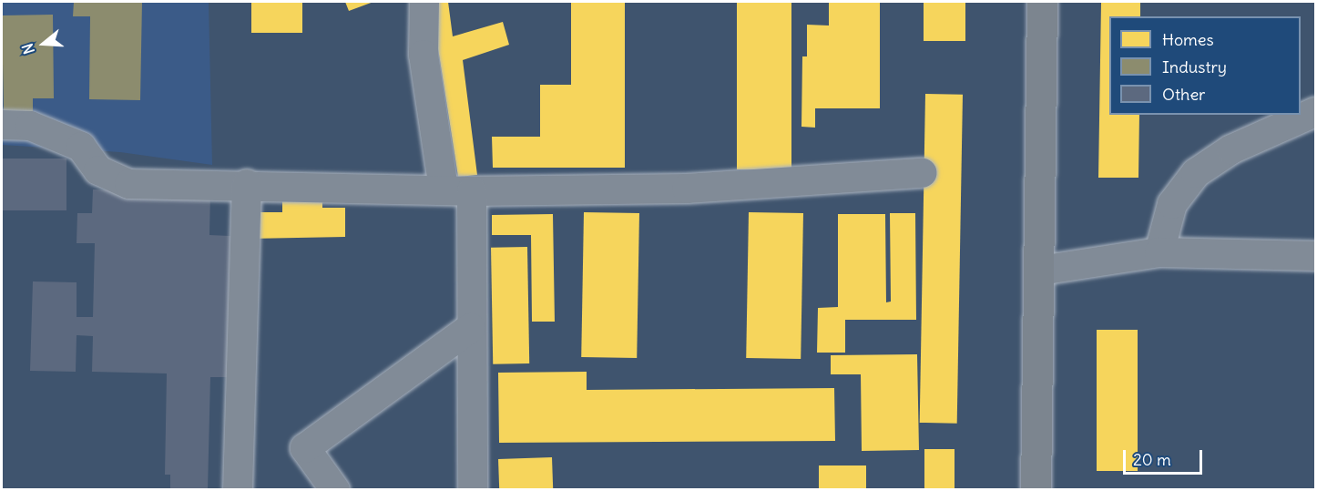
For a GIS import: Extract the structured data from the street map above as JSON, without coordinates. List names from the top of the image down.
{
  "legend": ["Homes", "Industry", "Other"],
  "scale_bar": "20 m",
  "north": "left"
}
